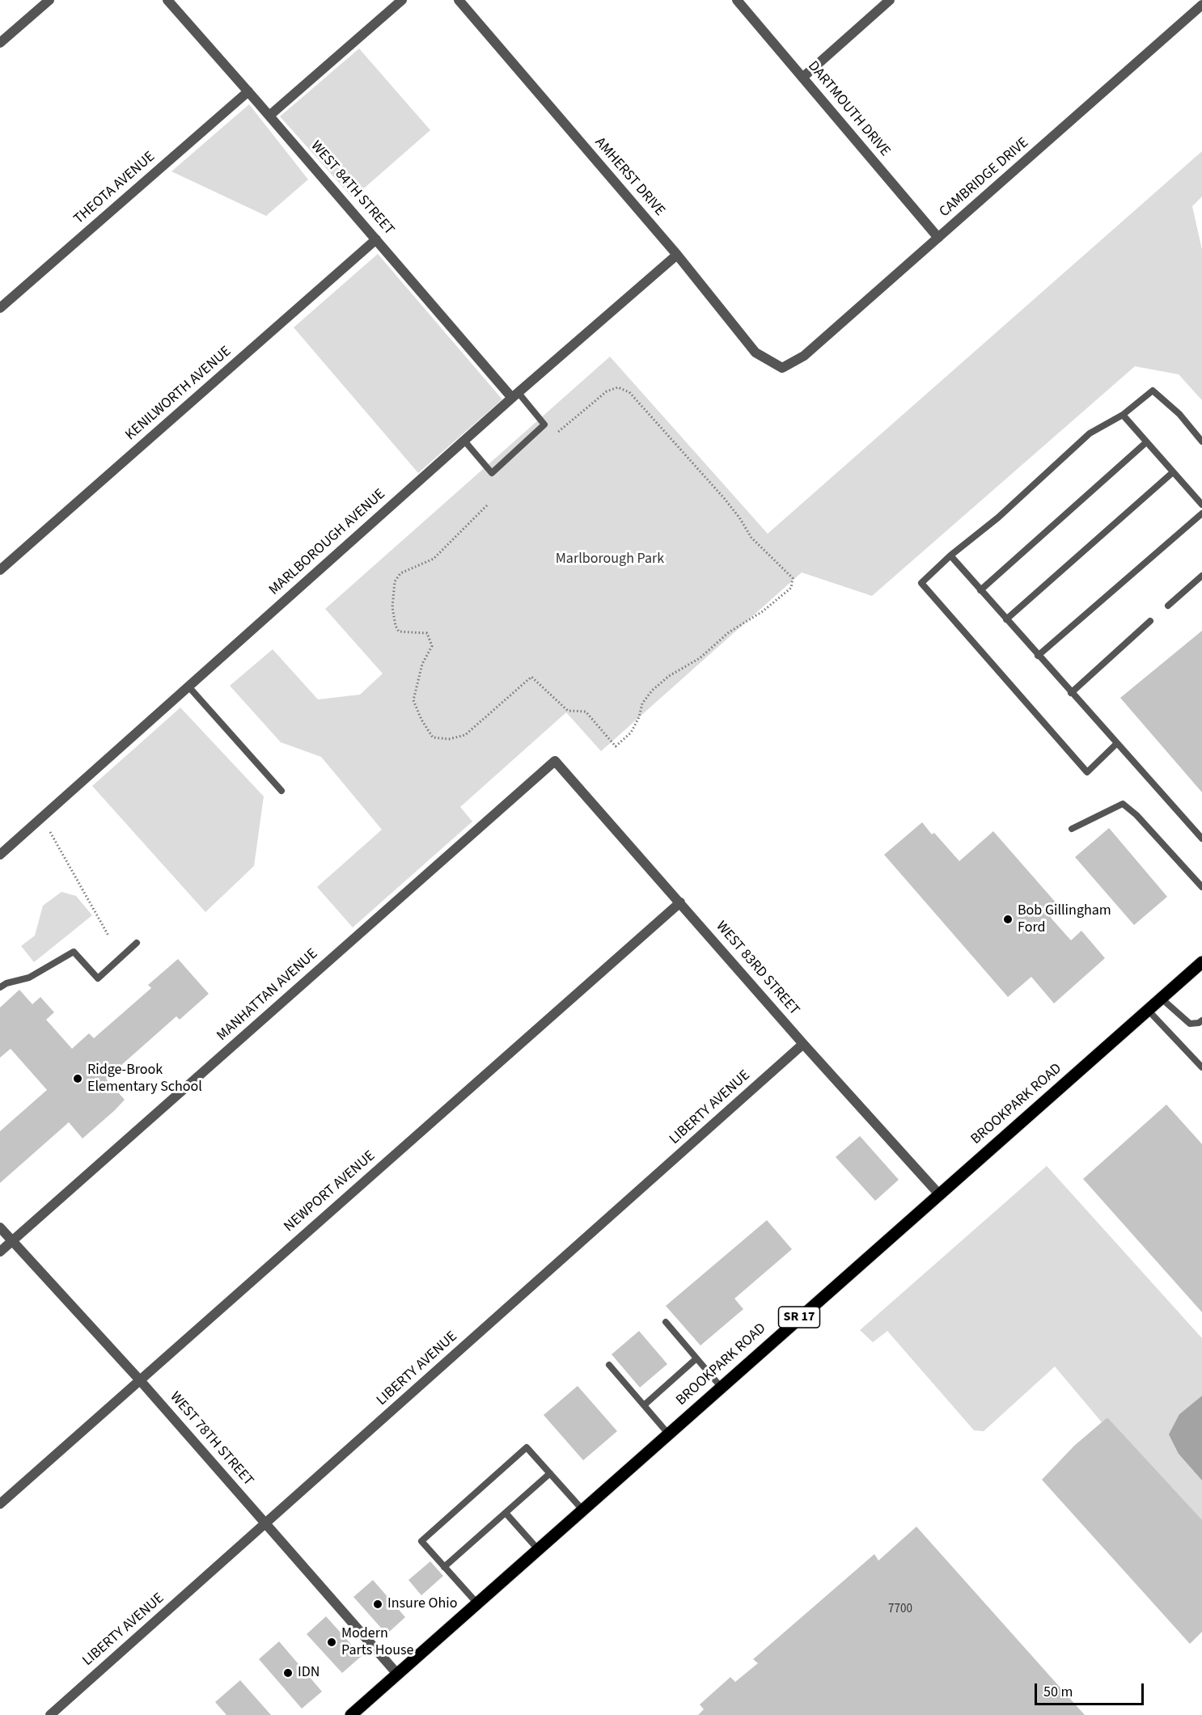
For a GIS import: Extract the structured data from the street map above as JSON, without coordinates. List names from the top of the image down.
{
  "streets": {
    "main road": ["BROOKPARK ROAD", "SR 17"],
    "street": [
      "DARTMOUTH DRIVE",
      "AMHERST DRIVE",
      "CAMBRIDGE DRIVE",
      "THEOTA AVENUE",
      "WEST 84TH STREET",
      "KENILWORTH AVENUE",
      "MARLBOROUGH AVENUE",
      "WEST 83RD STREET",
      "MANHATTAN AVENUE",
      "LIBERTY AVENUE",
      "NEWPORT AVENUE",
      "WEST 78TH STREET"
    ]
  },
  "crossings": [
    ["DARTMOUTH DRIVE", "CAMBRIDGE DRIVE"],
    ["AMHERST DRIVE", "CAMBRIDGE DRIVE"],
    ["AMHERST DRIVE", "MARLBOROUGH AVENUE"],
    ["THEOTA AVENUE", "WEST 84TH STREET"],
    ["WEST 84TH STREET", "KENILWORTH AVENUE"],
    ["WEST 84TH STREET", "MARLBOROUGH AVENUE"],
    ["WEST 83RD STREET", "MANHATTAN AVENUE"],
    ["WEST 83RD STREET", "BROOKPARK ROAD"],
    ["WEST 83RD STREET", "LIBERTY AVENUE"],
    ["WEST 83RD STREET", "NEWPORT AVENUE"],
    ["MANHATTAN AVENUE", "WEST 78TH STREET"],
    ["BROOKPARK ROAD", "WEST 78TH STREET"],
    ["LIBERTY AVENUE", "WEST 78TH STREET"],
    ["NEWPORT AVENUE", "WEST 78TH STREET"]
  ],
  "parks": ["Marlborough Park"],
  "places": [
    "Bob Gillingham Ford",
    "Ridge-Brook Elementary School",
    "Insure Ohio",
    "Modern Parts House",
    "IDN"
  ],
  "house_numbers": ["7700"],
  "scale_bar": "50 m"
}
